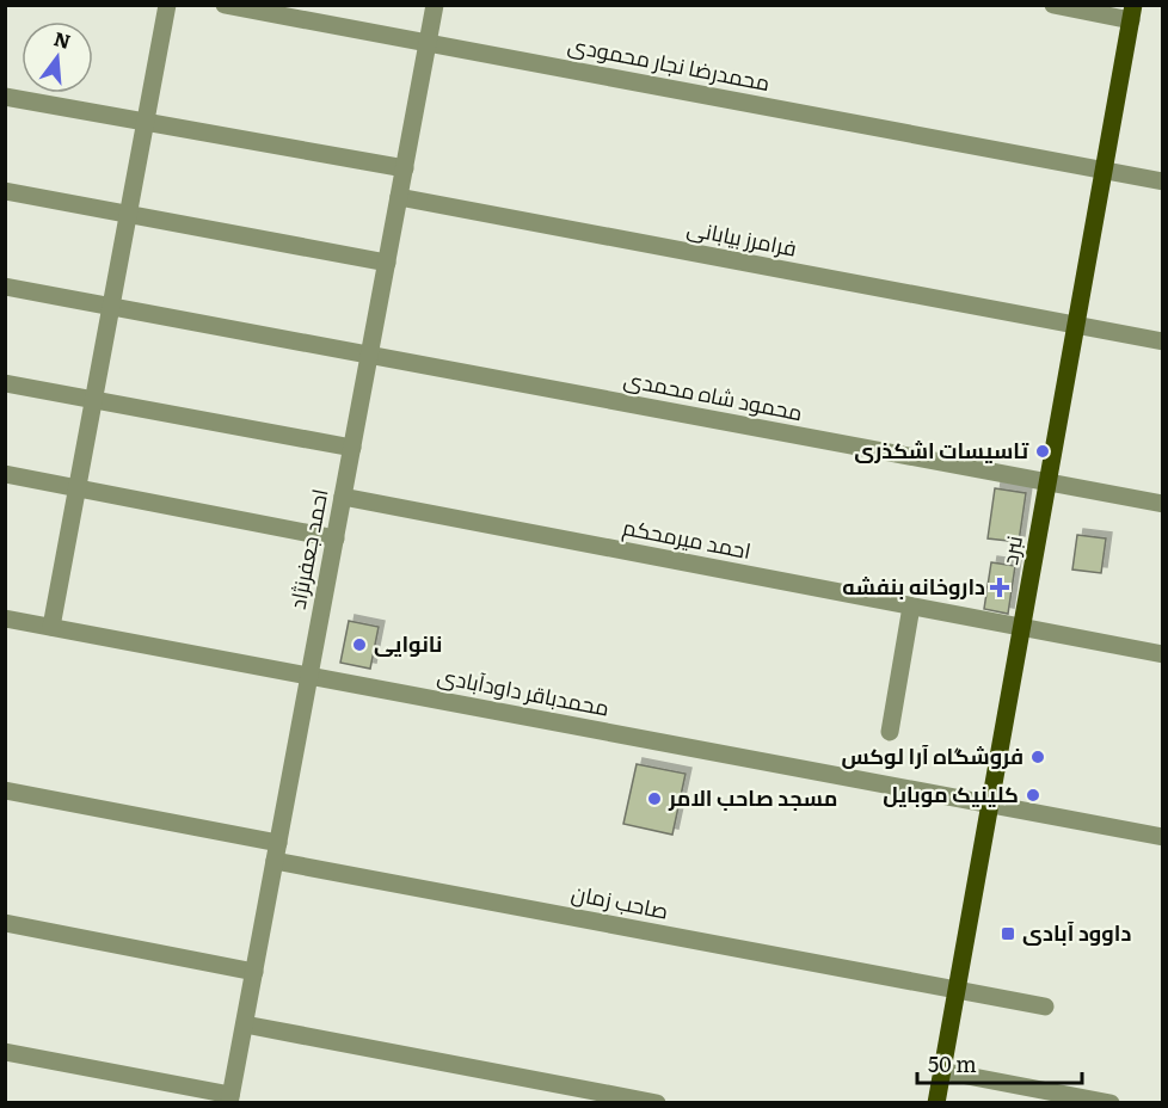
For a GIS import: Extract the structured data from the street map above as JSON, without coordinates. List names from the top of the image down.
{
  "streets": {
    "main road": ["نبرد"],
    "street": [
      "محمدرضا نجار محمودی",
      "فرامرز بیابانی",
      "محمود شاه محمدی",
      "احمد میرمحکم",
      "احمد جعفرنژاد",
      "محمدباقر داودآبادی",
      "صاحب زمان"
    ]
  },
  "crossings": [
    ["محمدرضا نجار محمودی", "احمد جعفرنژاد"],
    ["محمدرضا نجار محمودی", "نبرد"],
    ["فرامرز بیابانی", "احمد جعفرنژاد"],
    ["فرامرز بیابانی", "نبرد"],
    ["محمود شاه محمدی", "احمد جعفرنژاد"],
    ["محمود شاه محمدی", "نبرد"],
    ["احمد میرمحکم", "احمد جعفرنژاد"],
    ["احمد میرمحکم", "نبرد"],
    ["احمد جعفرنژاد", "محمدباقر داودآبادی"],
    ["احمد جعفرنژاد", "صاحب زمان"],
    ["نبرد", "محمدباقر داودآبادی"],
    ["نبرد", "صاحب زمان"]
  ],
  "places": {
    "other": [
      "تاسیسات اشکذری",
      "نانوایی",
      "فروشگاه آرا لوکس",
      "کلینیک موبایل",
      "مسجد صاحب الامر"
    ],
    "health": ["داروخانه بنفشه"],
    "transit": ["داوود آبادی"]
  },
  "scale_bar": "50 m",
  "north": "top"
}
